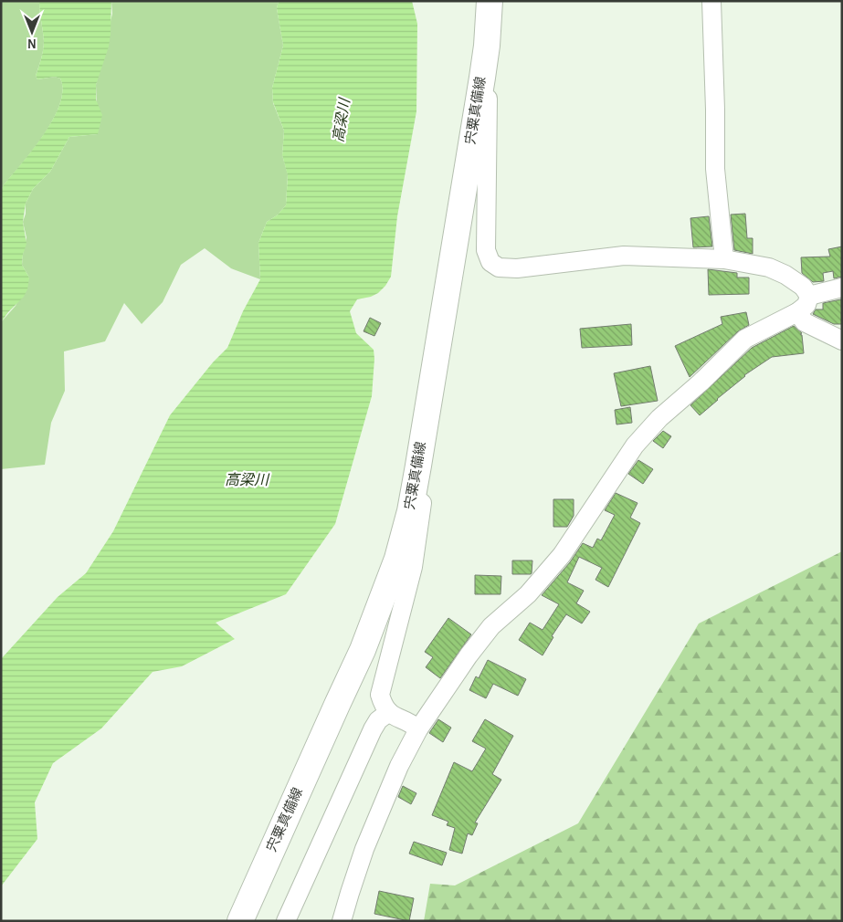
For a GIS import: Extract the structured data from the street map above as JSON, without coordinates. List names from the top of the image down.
{
  "streets": {
    "main road": ["宍粟真備線"]
  },
  "water": ["高梁川"],
  "north": "bottom"
}
